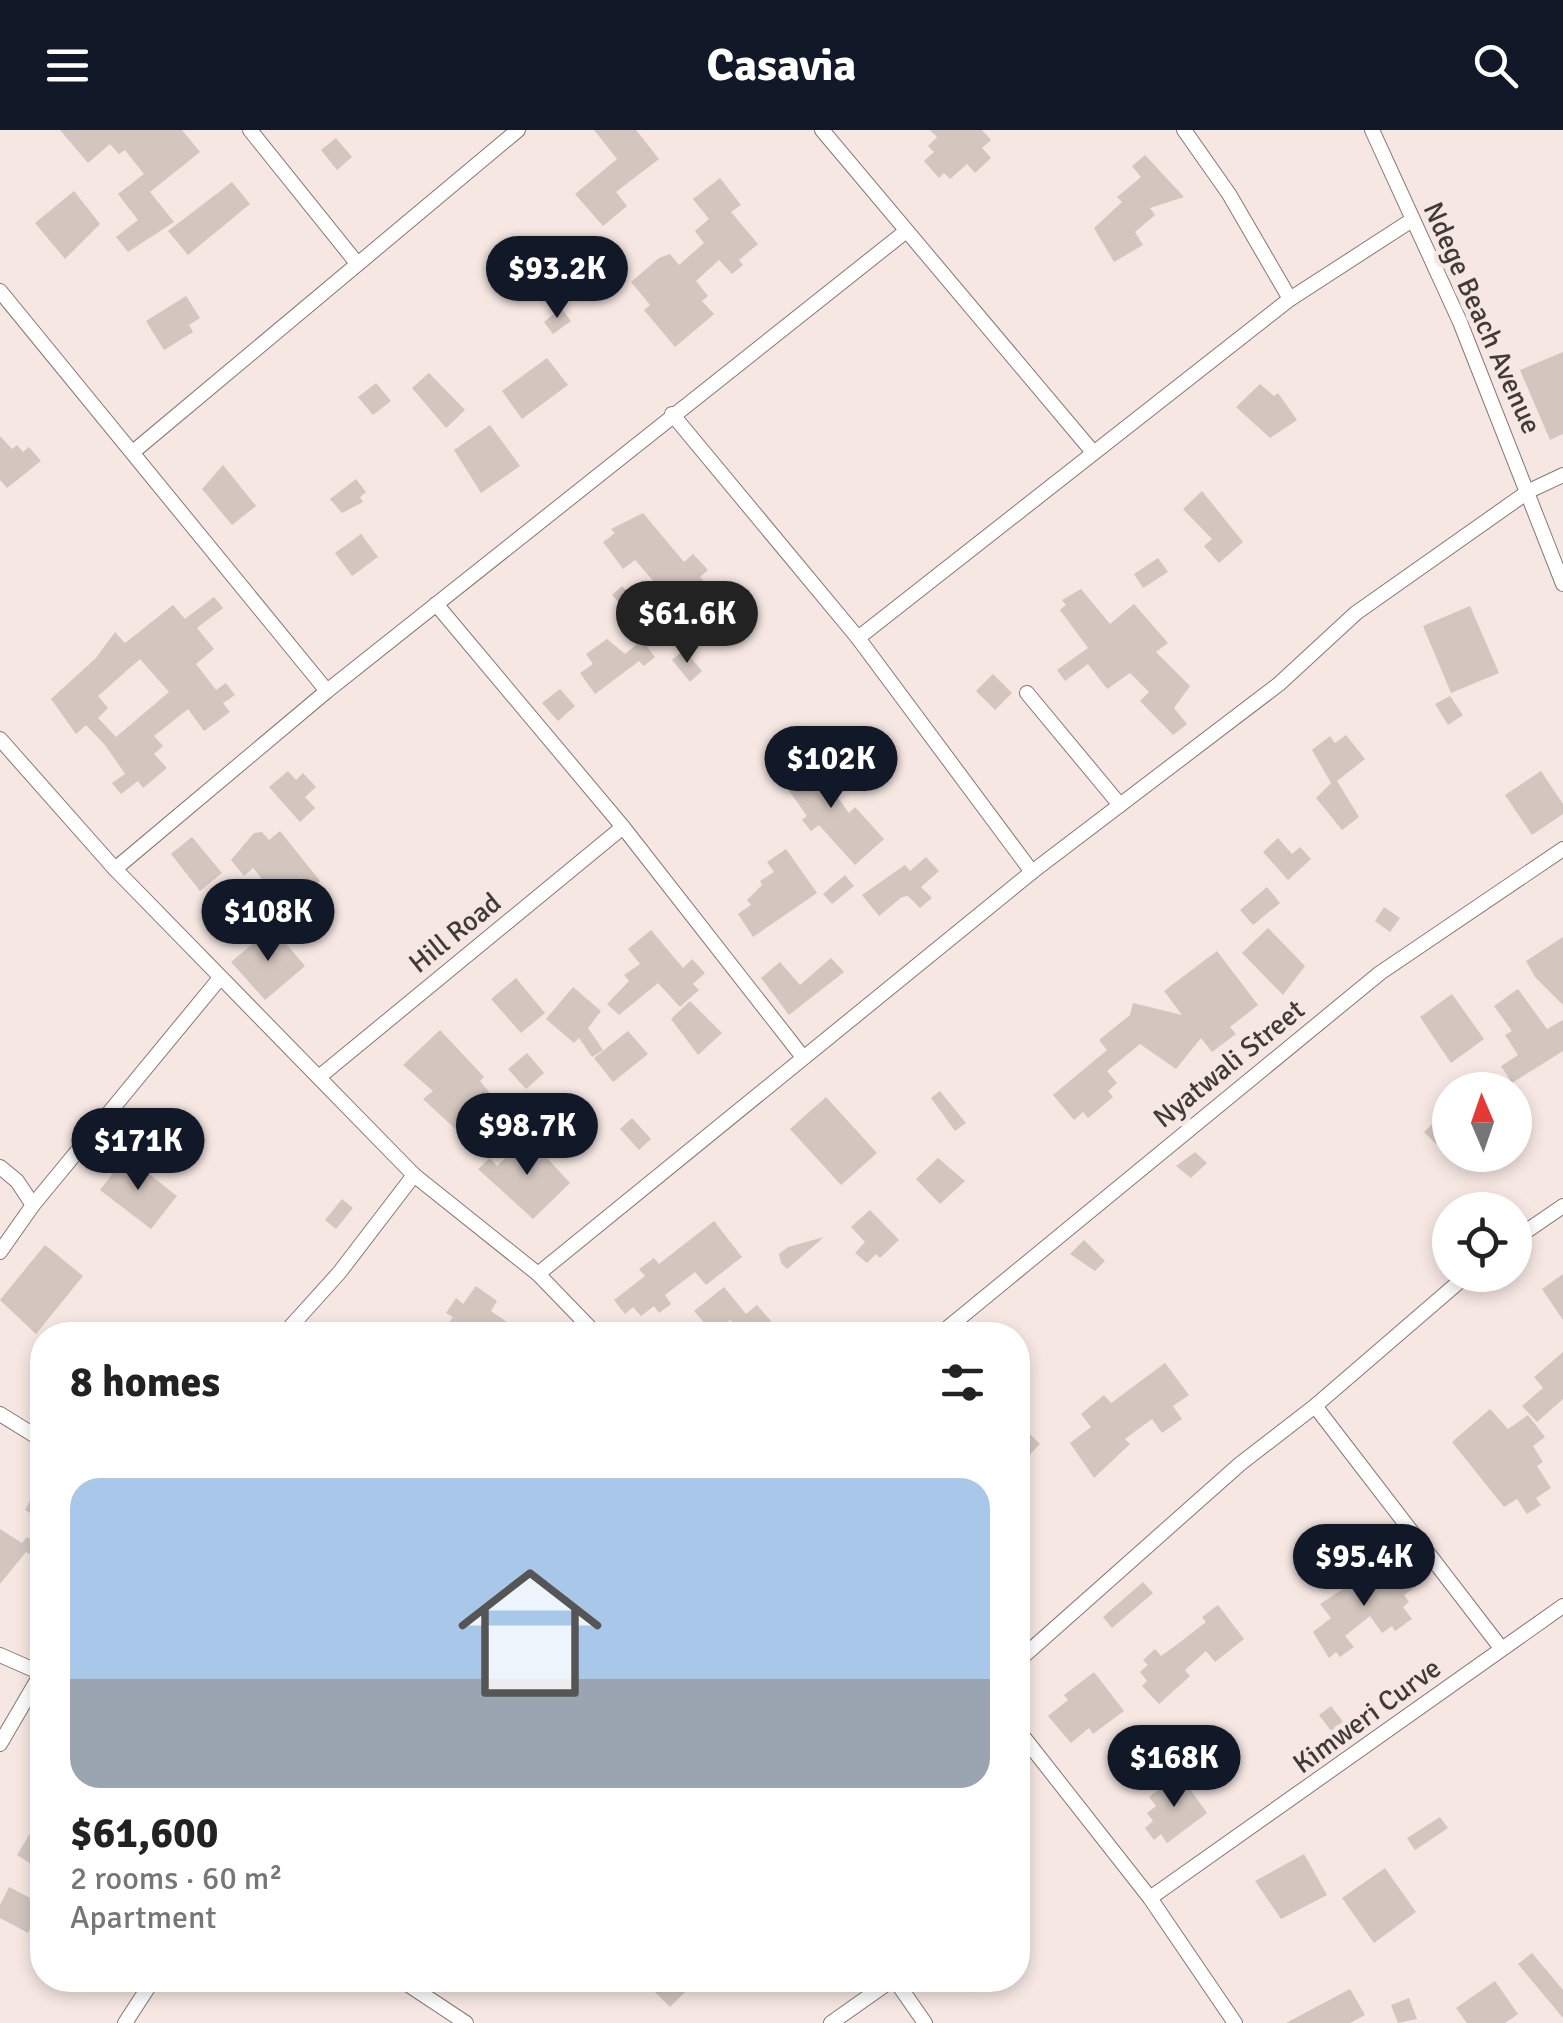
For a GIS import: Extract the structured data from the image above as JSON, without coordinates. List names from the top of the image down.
{
  "streets": {
    "street": [
      "Ndege Beach Avenue",
      "Hill Road",
      "Nyatwali Street",
      "Kimweri Curve"
    ]
  },
  "north": "top",
  "page": {
    "header": "Casavia",
    "price": [
      "$93.2K",
      "$61.6K",
      "$102K",
      "$108K",
      "$98.7K",
      "$171K",
      "$95.4K",
      "$168K"
    ],
    "heading": "8 homes",
    "list": [
      {
        "name": "$61,600",
        "note": "2 rooms · 60 m² · Apartment"
      }
    ]
  }
}
